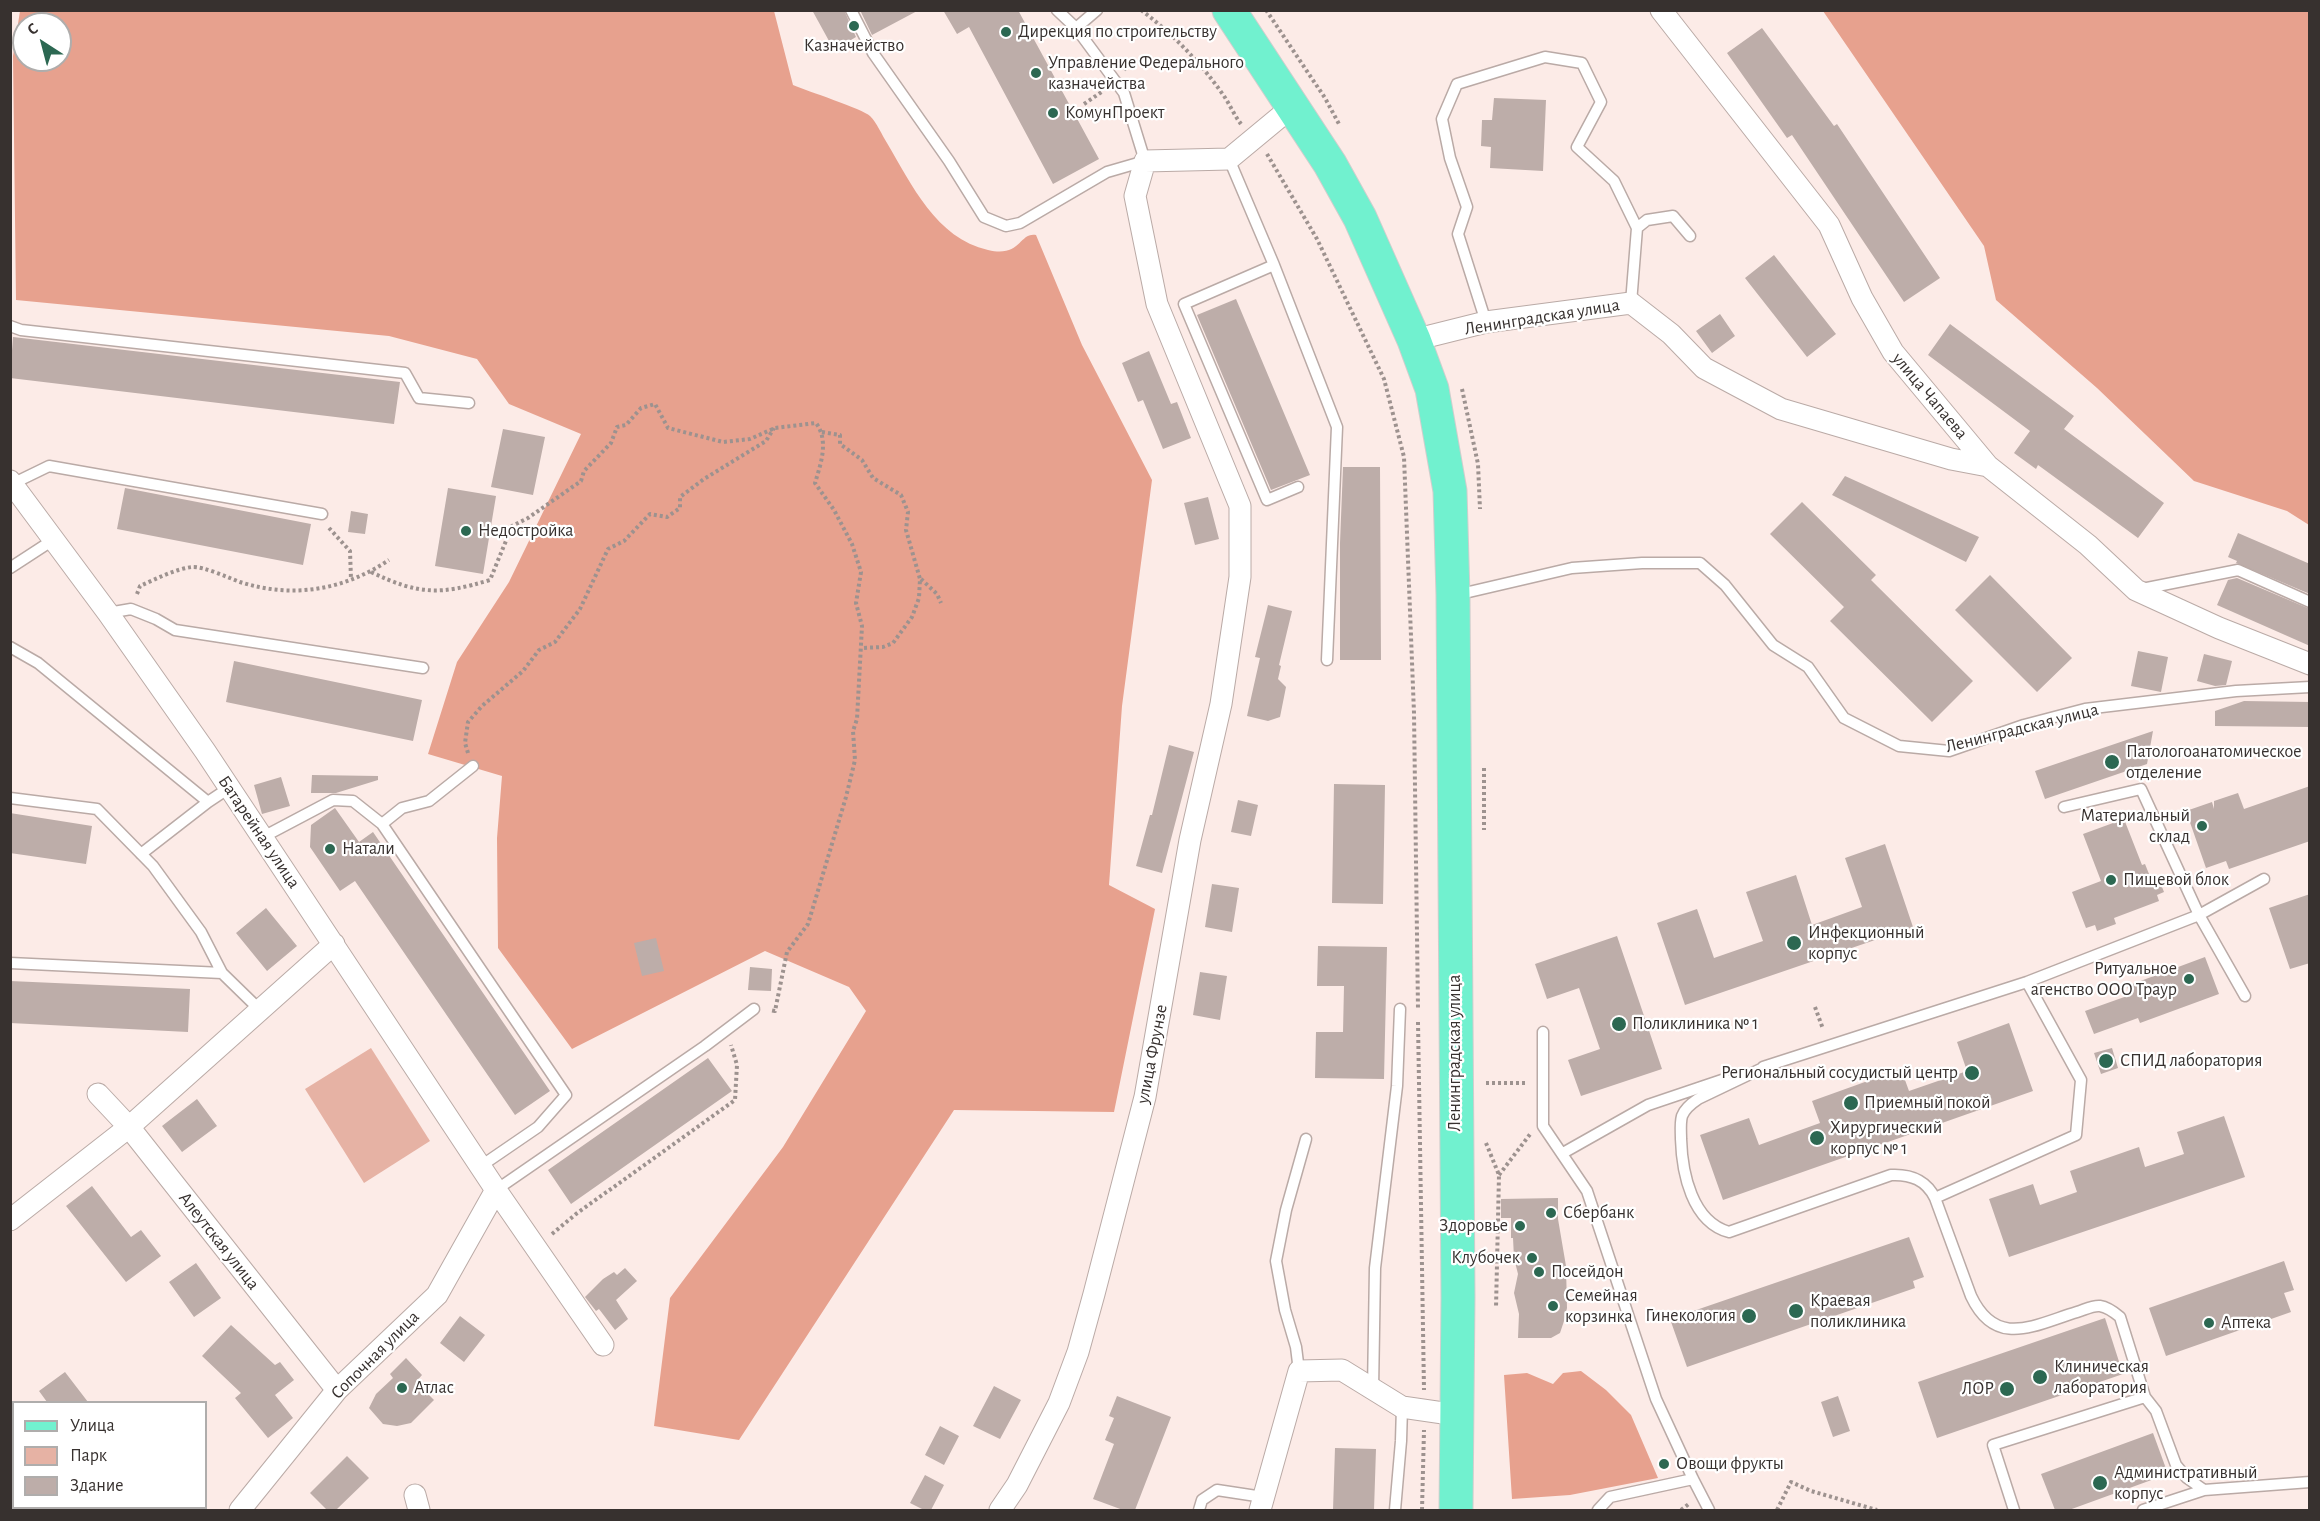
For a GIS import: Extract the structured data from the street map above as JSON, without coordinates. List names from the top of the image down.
{
  "streets": {
    "main road": ["Ленинградская улица"],
    "street": [
      "улица Чапаева",
      "Батарейная улица",
      "улица Фрунзе",
      "Алеутская улица",
      "Сопочная улица"
    ]
  },
  "crossings": [
    ["Ленинградская улица", "улица Чапаева"],
    ["Батарейная улица", "Сопочная улица"],
    ["Алеутская улица", "Сопочная улица"]
  ],
  "places": [
    "Казначейство",
    "Дирекция по строительству",
    "Управление Федерального казначейства",
    "КомунПроект",
    "Недостройка",
    "Патологоанатомическое отделение",
    "Материальный склад",
    "Натали",
    "Пищевой блок",
    "Инфекционный корпус",
    "Ритуальное агенство ООО Траур",
    "Поликлиника № 1",
    "СПИД лаборатория",
    "Региональный сосудистый центр",
    "Приемный покой",
    "Хирургический корпус № 1",
    "Сбербанк",
    "Здоровье",
    "Клубочек",
    "Посейдон",
    "Семейная корзинка",
    "Краевая поликлиника",
    "Гинекология",
    "Аптека",
    "Клиническая лаборатория",
    "Атлас",
    "ЛОР",
    "Овощи фрукты",
    "Административный корпус"
  ],
  "legend": ["Улица", "Парк", "Здание"],
  "north": "top left"
}
